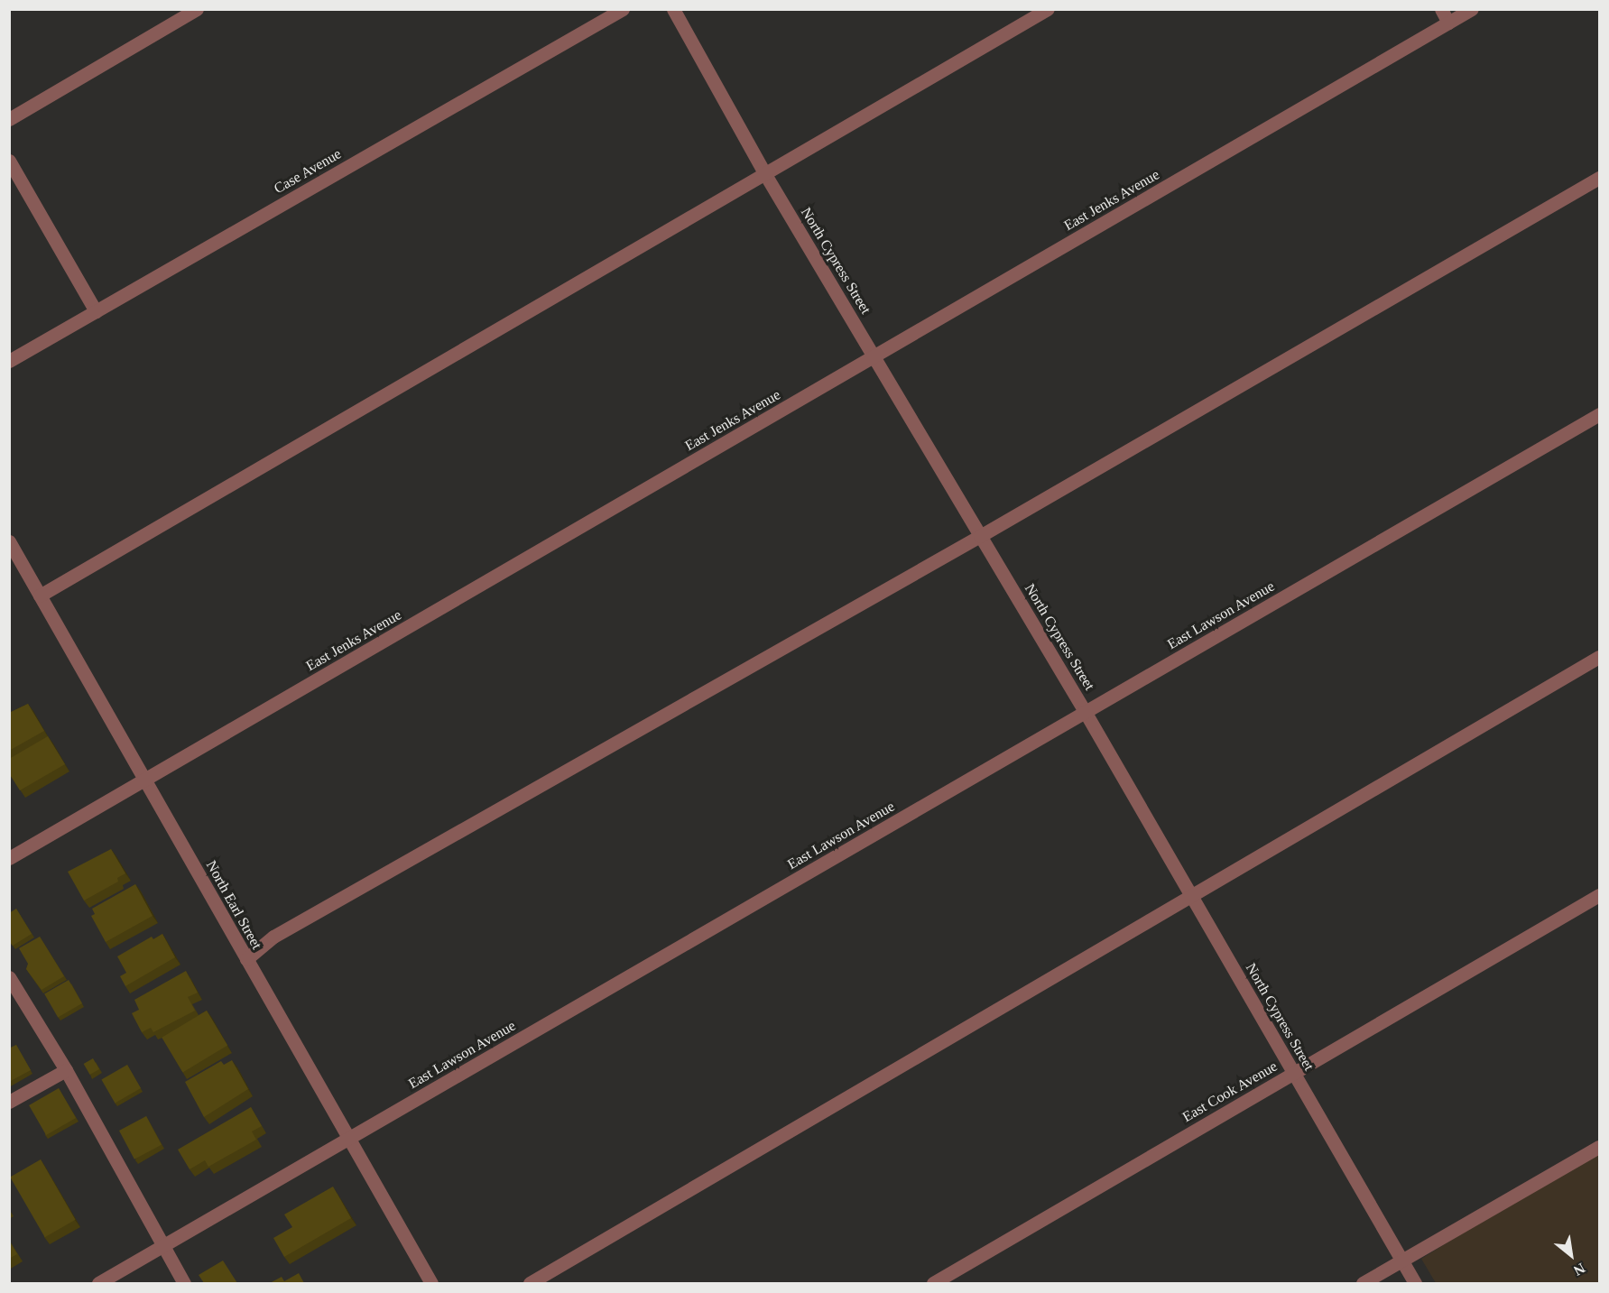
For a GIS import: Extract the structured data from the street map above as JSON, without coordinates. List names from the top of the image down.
{
  "streets": {
    "street": [
      "Case Avenue",
      "East Jenks Avenue",
      "North Cypress Street",
      "East Lawson Avenue",
      "North Earl Street",
      "East Cook Avenue"
    ]
  },
  "crossings": [
    ["East Jenks Avenue", "North Cypress Street"],
    ["East Jenks Avenue", "North Earl Street"],
    ["North Cypress Street", "East Lawson Avenue"],
    ["North Cypress Street", "East Cook Avenue"],
    ["East Lawson Avenue", "North Earl Street"]
  ],
  "north": "bottom right"
}
